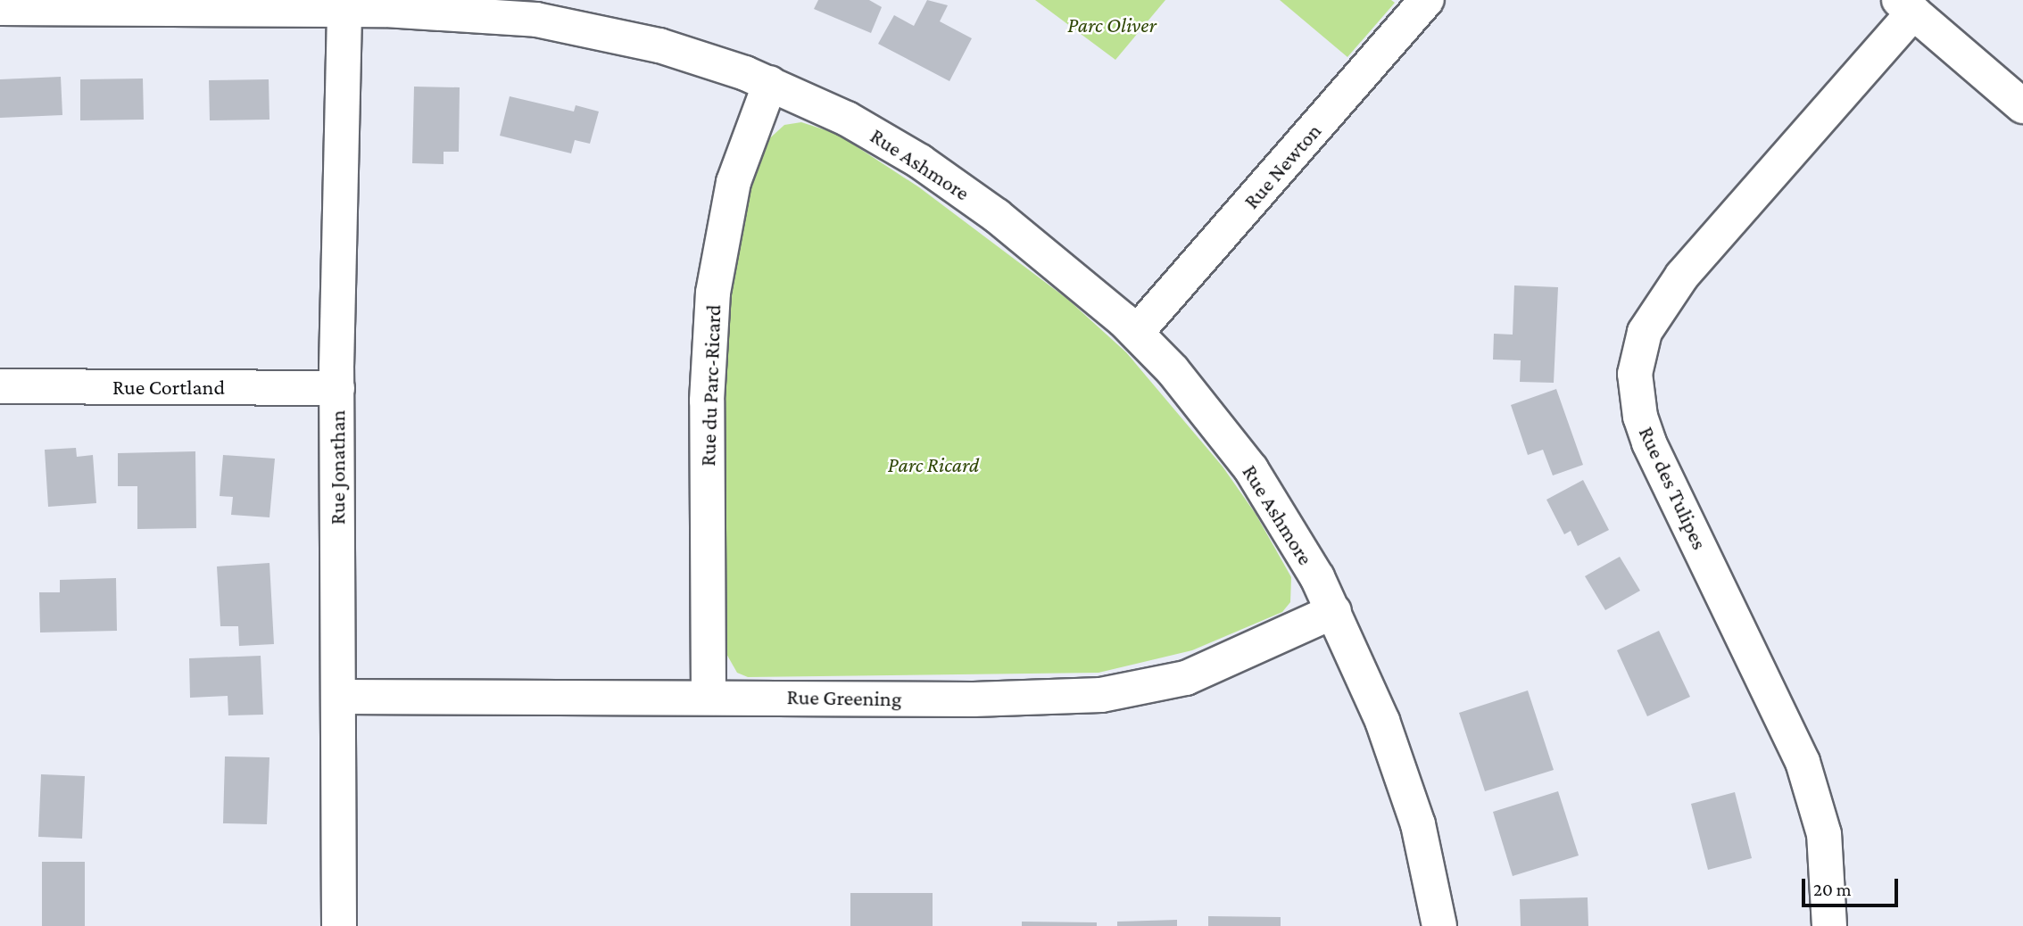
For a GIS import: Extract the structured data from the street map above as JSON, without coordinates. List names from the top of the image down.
{
  "streets": {
    "street": [
      "Rue Ashmore",
      "Rue Newton",
      "Rue du Parc-Ricard",
      "Rue Cortland",
      "Rue Jonathan",
      "Rue des Tulipes",
      "Rue Greening"
    ]
  },
  "crossings": [
    ["Rue Ashmore", "Rue Newton"],
    ["Rue Ashmore", "Rue du Parc-Ricard"],
    ["Rue Ashmore", "Rue Jonathan"],
    ["Rue Ashmore", "Rue Greening"],
    ["Rue du Parc-Ricard", "Rue Greening"],
    ["Rue Cortland", "Rue Jonathan"],
    ["Rue Jonathan", "Rue Greening"]
  ],
  "parks": ["Parc Oliver", "Parc Ricard"],
  "scale_bar": "20 m"
}
